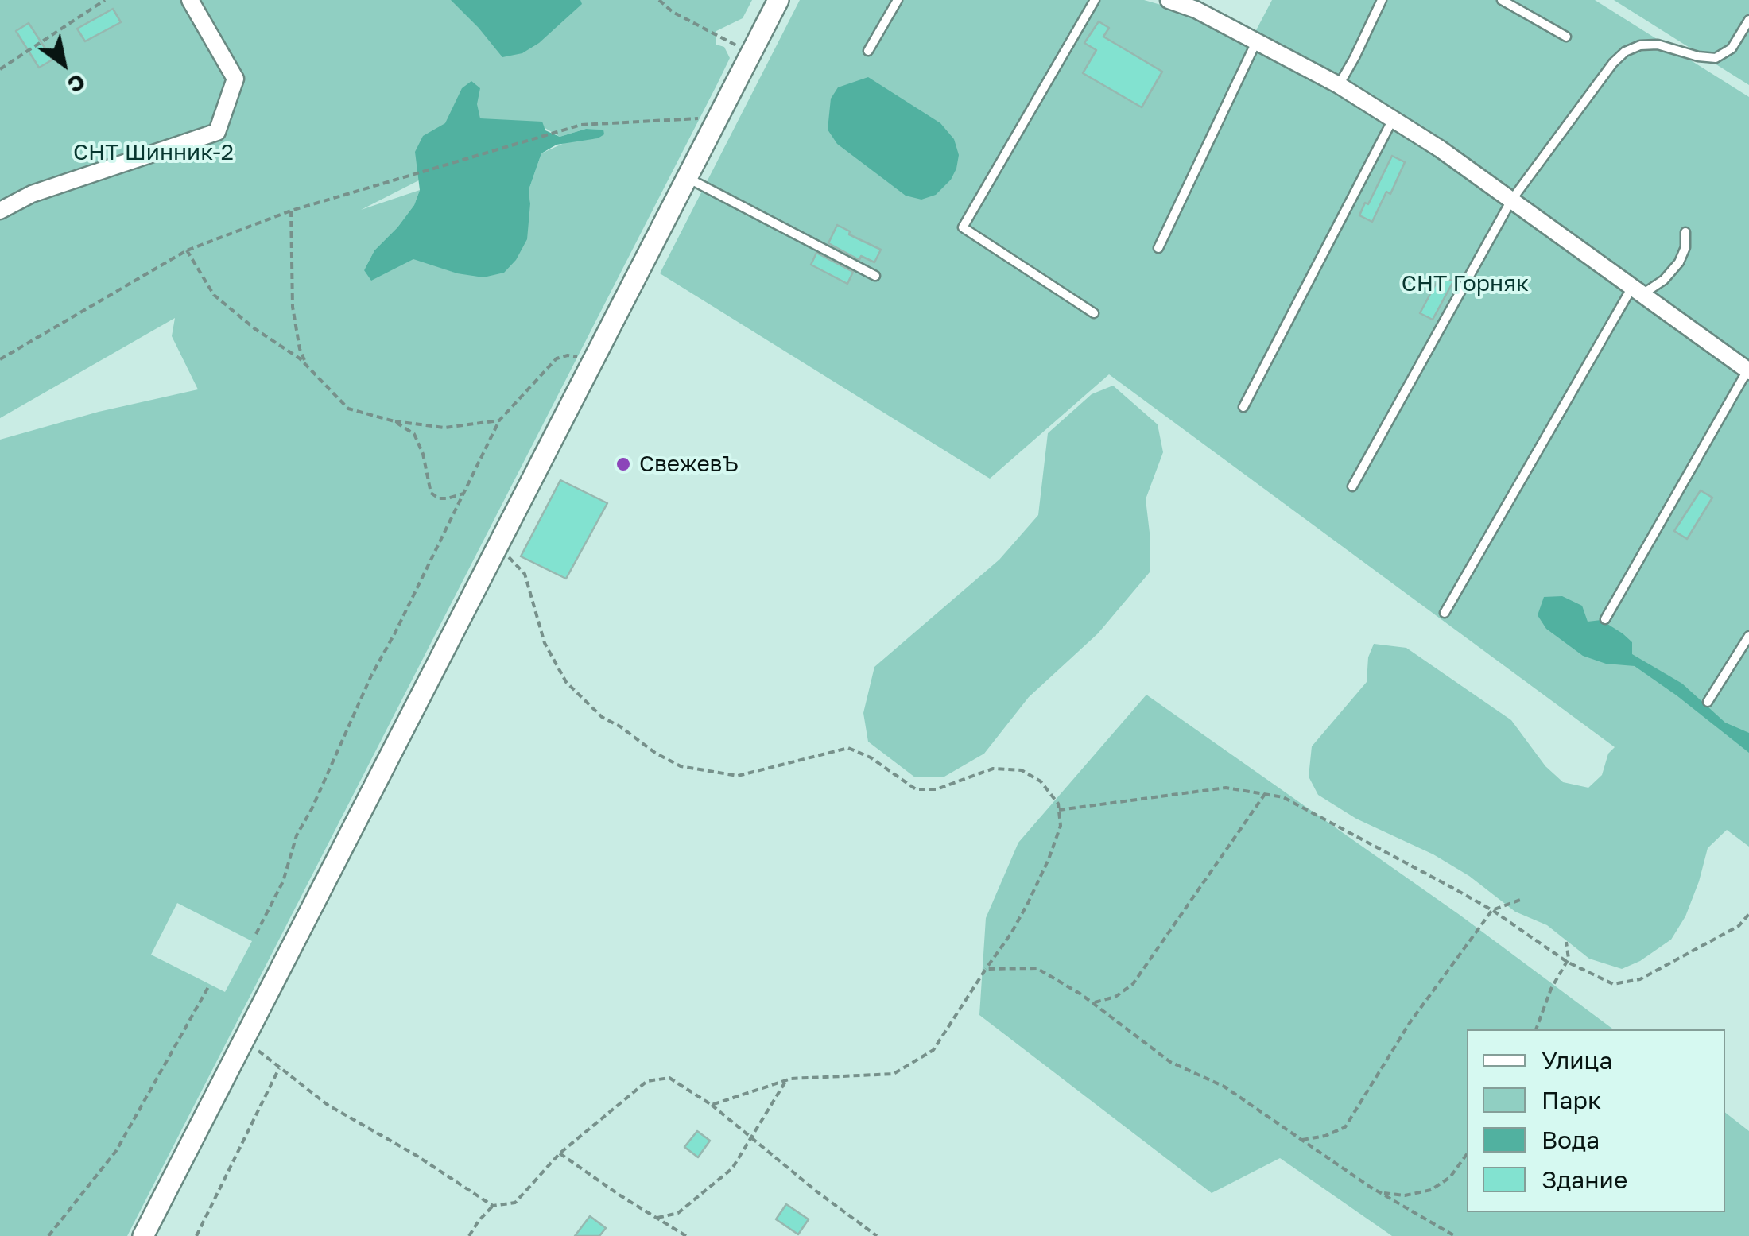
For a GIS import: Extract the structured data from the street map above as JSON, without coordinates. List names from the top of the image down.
{
  "parks": ["СНТ Шинник-2", "СНТ Горняк"],
  "places": ["СвежевЪ"],
  "legend": [
    "Улица",
    "Парк",
    "Вода",
    "Здание"
  ],
  "north": "bottom right"
}
